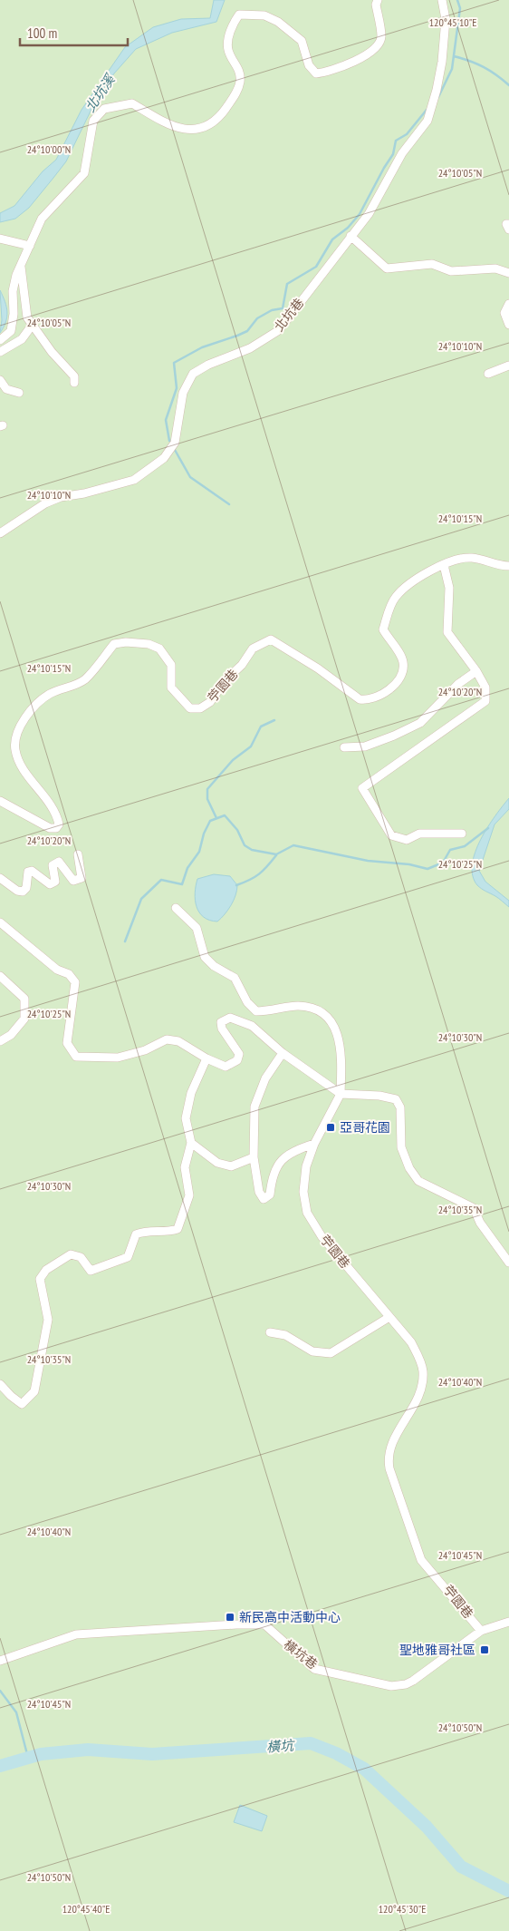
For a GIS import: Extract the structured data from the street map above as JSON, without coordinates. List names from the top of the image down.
{
  "streets": {
    "street": ["北坑巷", "苧園巷", "橫坑巷"]
  },
  "crossings": [
    ["苧園巷", "橫坑巷"]
  ],
  "water": ["北坑溪", "橫坑"],
  "places": {
    "transit": ["亞哥花園", "新民高中活動中心", "聖地雅哥社區"]
  },
  "scale_bar": "100 m",
  "coordinates": [
    "120°45'10\"E",
    "24°10'00\"N",
    "24°10'05\"N",
    "24°10'10\"N",
    "24°10'15\"N",
    "24°10'20\"N",
    "24°10'25\"N",
    "24°10'30\"N",
    "24°10'35\"N",
    "24°10'40\"N",
    "24°10'45\"N",
    "24°10'50\"N",
    "120°45'40\"E",
    "120°45'30\"E"
  ]
}
